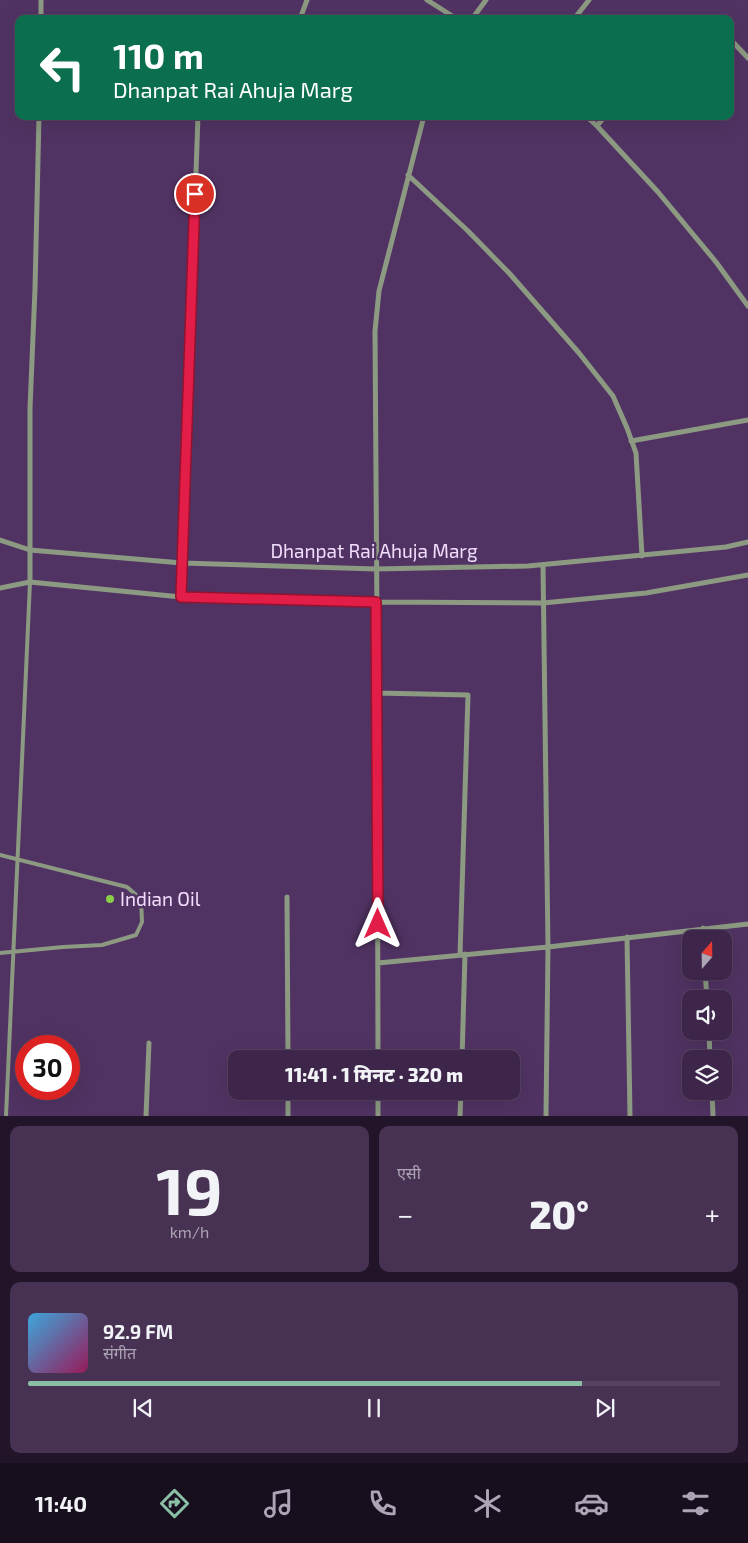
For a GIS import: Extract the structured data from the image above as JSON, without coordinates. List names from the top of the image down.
{
  "streets": {
    "street": ["Dhanpat Rai Ahuja Marg"]
  },
  "places": ["Indian Oil"],
  "north": "top",
  "page": {
    "turn": ["110 m", "Dhanpat Rai Ahuja Marg"],
    "limit": "30",
    "trip": "11:41 · 1 मिनट · 320 m",
    "tile": [
      ["19", "km/h"],
      "एसी"
    ],
    "heat": ["−", "20°", "+"],
    "song": ["92.9 FM", "संगीत"],
    "tabs": "11:40"
  }
}
